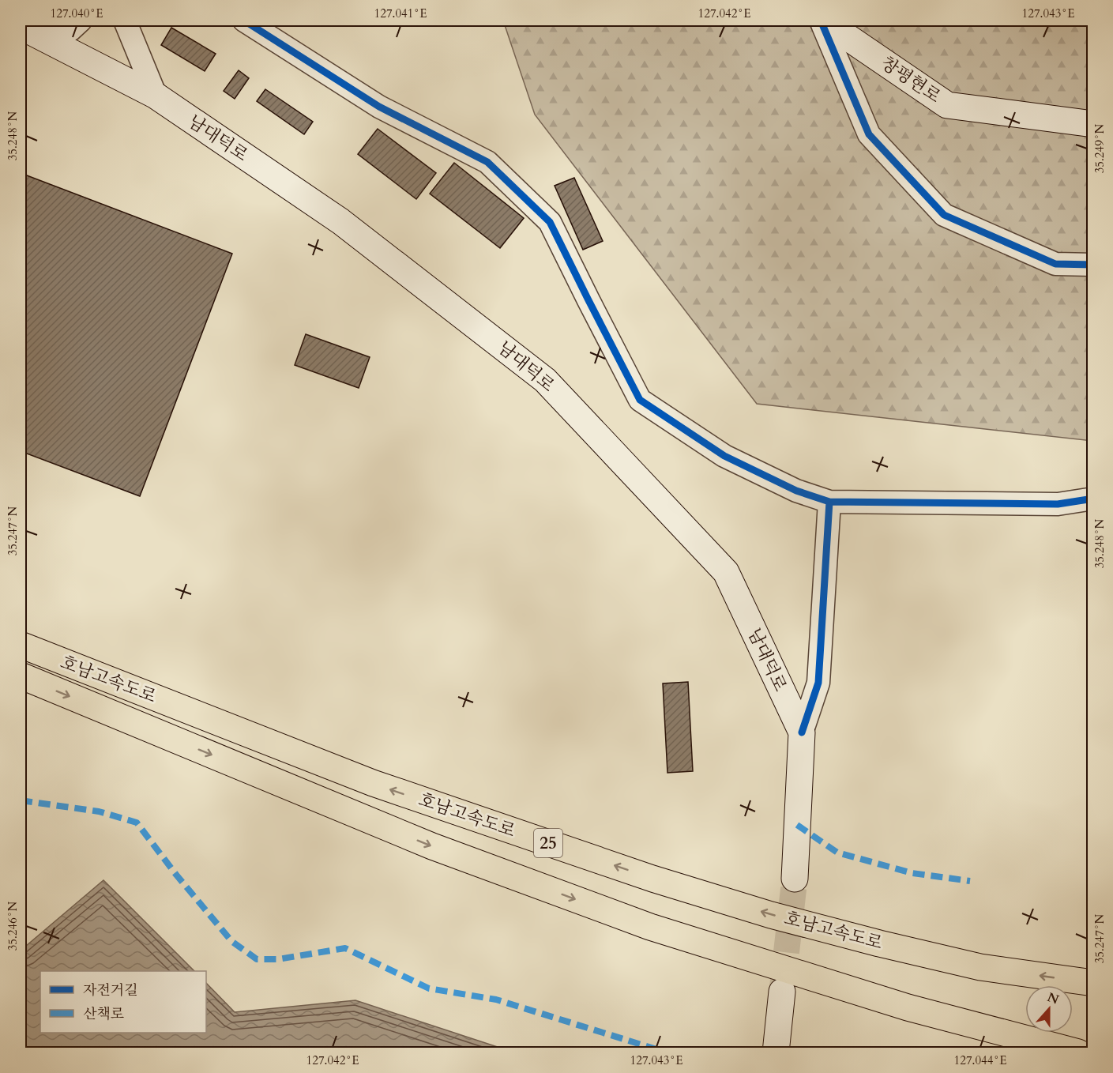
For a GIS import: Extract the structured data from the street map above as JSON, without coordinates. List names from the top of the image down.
{
  "streets": {
    "highway": ["호남고속도로", "25"],
    "main road": ["창평현로", "남대덕로"]
  },
  "legend": ["자전거길", "산책로"],
  "north": "top",
  "coordinates": [
    "127.040°E",
    "127.041°E",
    "127.042°E",
    "127.043°E",
    "35.248°N",
    "35.249°N",
    "35.247°N",
    "35.246°N",
    "127.044°E"
  ]
}
